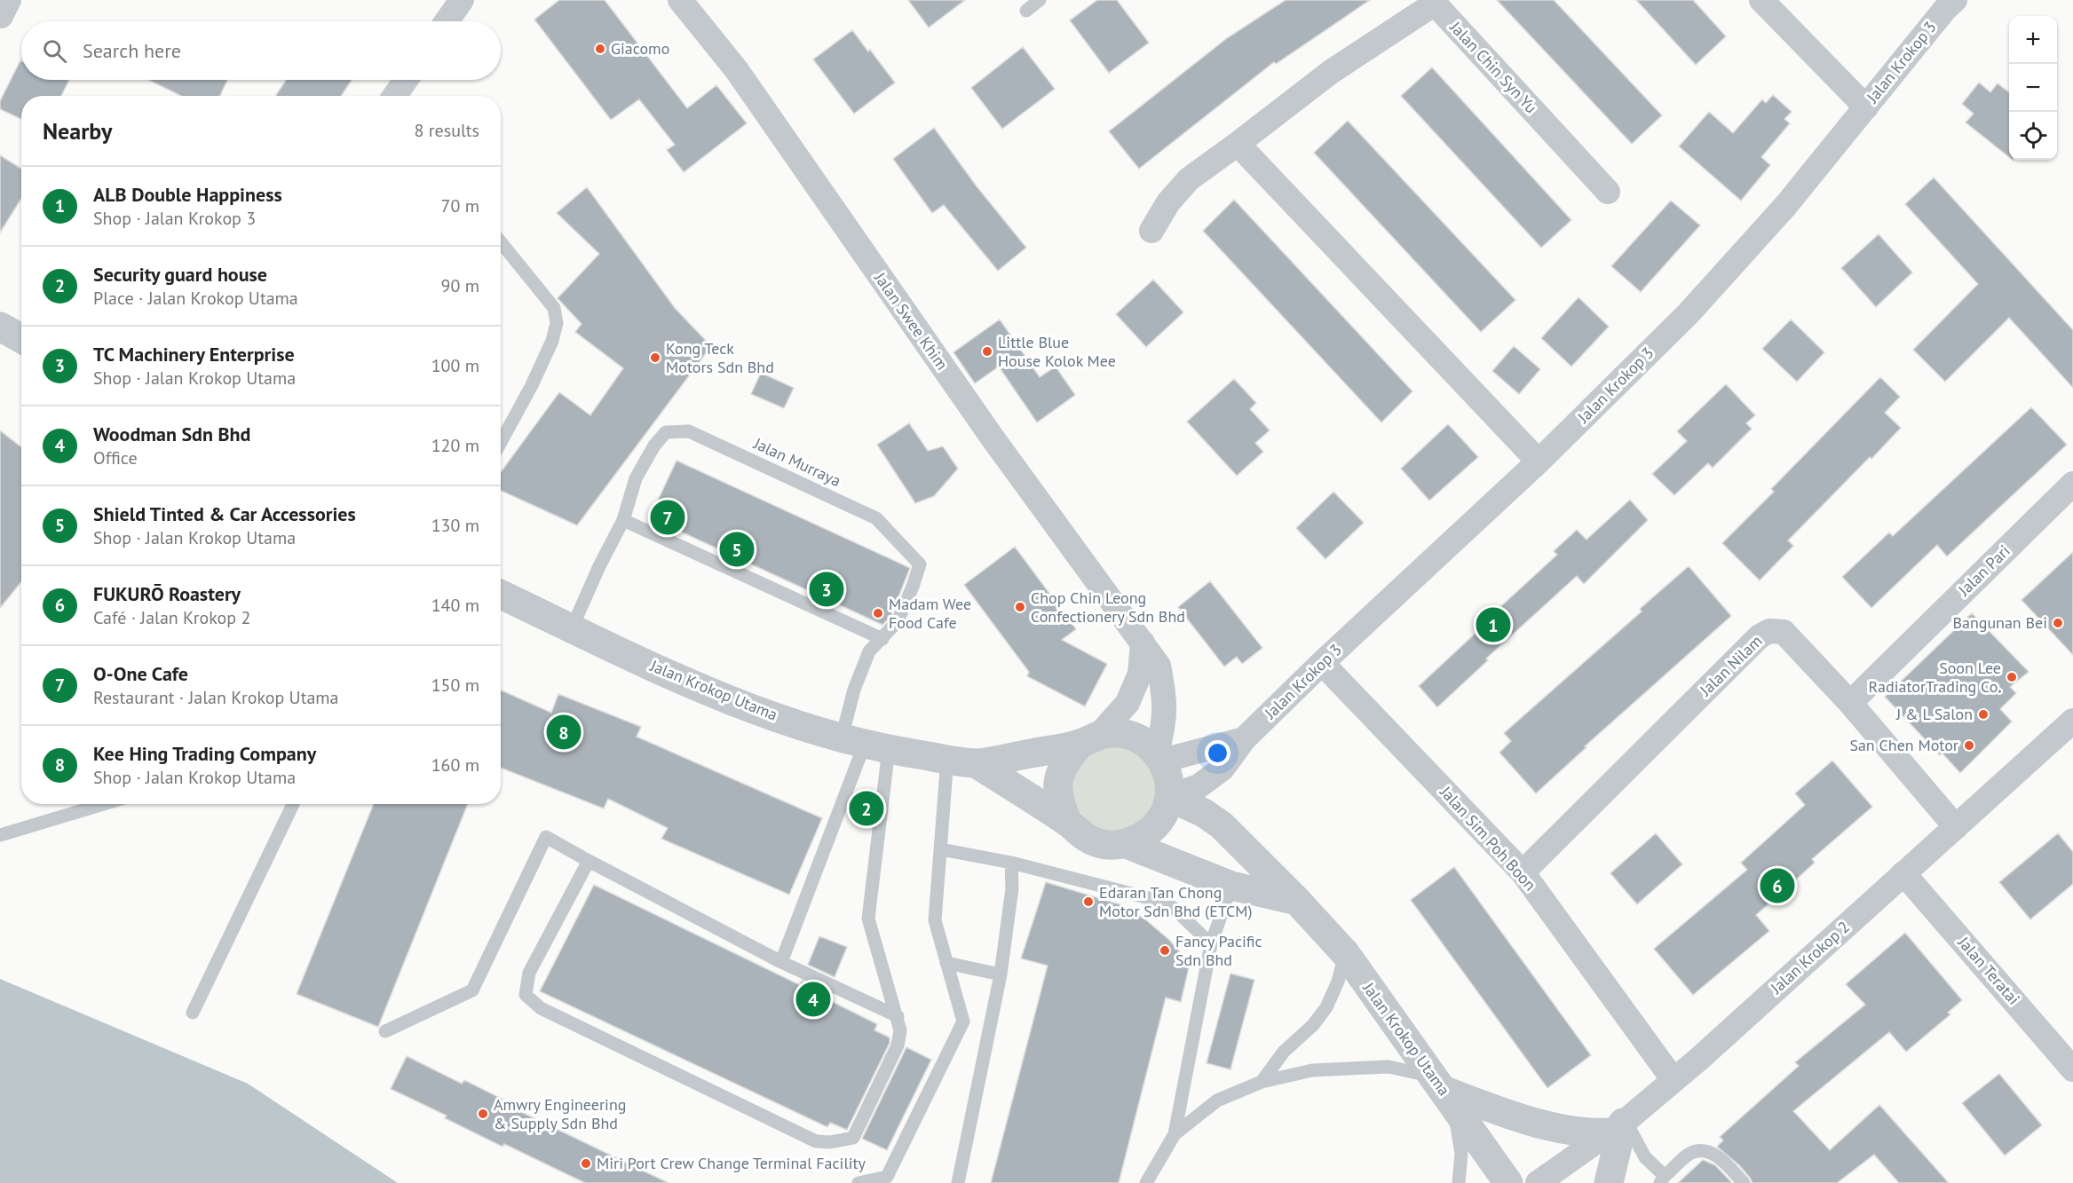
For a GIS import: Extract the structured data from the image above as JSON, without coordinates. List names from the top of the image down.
{
  "streets": {
    "street": [
      "Jalan Krokop 3",
      "Jalan Chin Syn Yu",
      "Jalan Swee Khim",
      "Jalan Pari",
      "Jalan Nilam",
      "Jalan Krokop Utama",
      "Jalan Sim Poh Boon",
      "Jalan Krokop 2",
      "Jalan Teratai"
    ],
    "lane": ["Jalan Murraya"]
  },
  "crossings": [
    ["Jalan Krokop 3", "Jalan Swee Khim"],
    ["Jalan Krokop 3", "Jalan Krokop Utama"],
    ["Jalan Krokop 3", "Jalan Sim Poh Boon"],
    ["Jalan Swee Khim", "Jalan Krokop Utama"],
    ["Jalan Murraya", "Jalan Krokop Utama"],
    ["Jalan Pari", "Jalan Nilam"],
    ["Jalan Nilam", "Jalan Sim Poh Boon"],
    ["Jalan Nilam", "Jalan Krokop 2"],
    ["Jalan Sim Poh Boon", "Jalan Krokop 2"],
    ["Jalan Krokop 2", "Jalan Teratai"]
  ],
  "places": [
    "Giacomo",
    "Little Blue House Kolok Mee",
    "Kong Teck Motors Sdn Bhd",
    "Chop Chin Leong Confectionery Sdn Bhd",
    "Madam Wee Food Cafe",
    "Bangunan Bei",
    "Soon Lee RadiatorTrading Co.",
    "J & L Salon",
    "San Chen Motor",
    "Edaran Tan Chong Motor Sdn Bhd (ETCM)",
    "Fancy Pacific Sdn Bhd",
    "Amwry Engineering & Supply Sdn Bhd",
    "Miri Port Crew Change Terminal Facility"
  ],
  "page": {
    "map_buttons": ["+", "−"],
    "search": "Search here",
    "heading": ["Nearby", "8 results"],
    "list": [
      {
        "mark": "1",
        "name": "ALB Double Happiness",
        "note": "Shop · Jalan Krokop 3",
        "value": "70 m"
      },
      {
        "mark": "2",
        "name": "Security guard house",
        "note": "Place · Jalan Krokop Utama",
        "value": "90 m"
      },
      {
        "mark": "3",
        "name": "TC Machinery Enterprise",
        "note": "Shop · Jalan Krokop Utama",
        "value": "100 m"
      },
      {
        "mark": "4",
        "name": "Woodman Sdn Bhd",
        "note": "Office",
        "value": "120 m"
      },
      {
        "mark": "5",
        "name": "Shield Tinted & Car Accessories",
        "note": "Shop · Jalan Krokop Utama",
        "value": "130 m"
      },
      {
        "mark": "6",
        "name": "FUKURŌ Roastery",
        "note": "Café · Jalan Krokop 2",
        "value": "140 m"
      },
      {
        "mark": "7",
        "name": "O-One Cafe",
        "note": "Restaurant · Jalan Krokop Utama",
        "value": "150 m"
      },
      {
        "mark": "8",
        "name": "Kee Hing Trading Company",
        "note": "Shop · Jalan Krokop Utama",
        "value": "160 m"
      }
    ],
    "pins": [
      "7",
      "5",
      "3",
      "1",
      "8",
      "2",
      "6",
      "4"
    ]
  }
}
